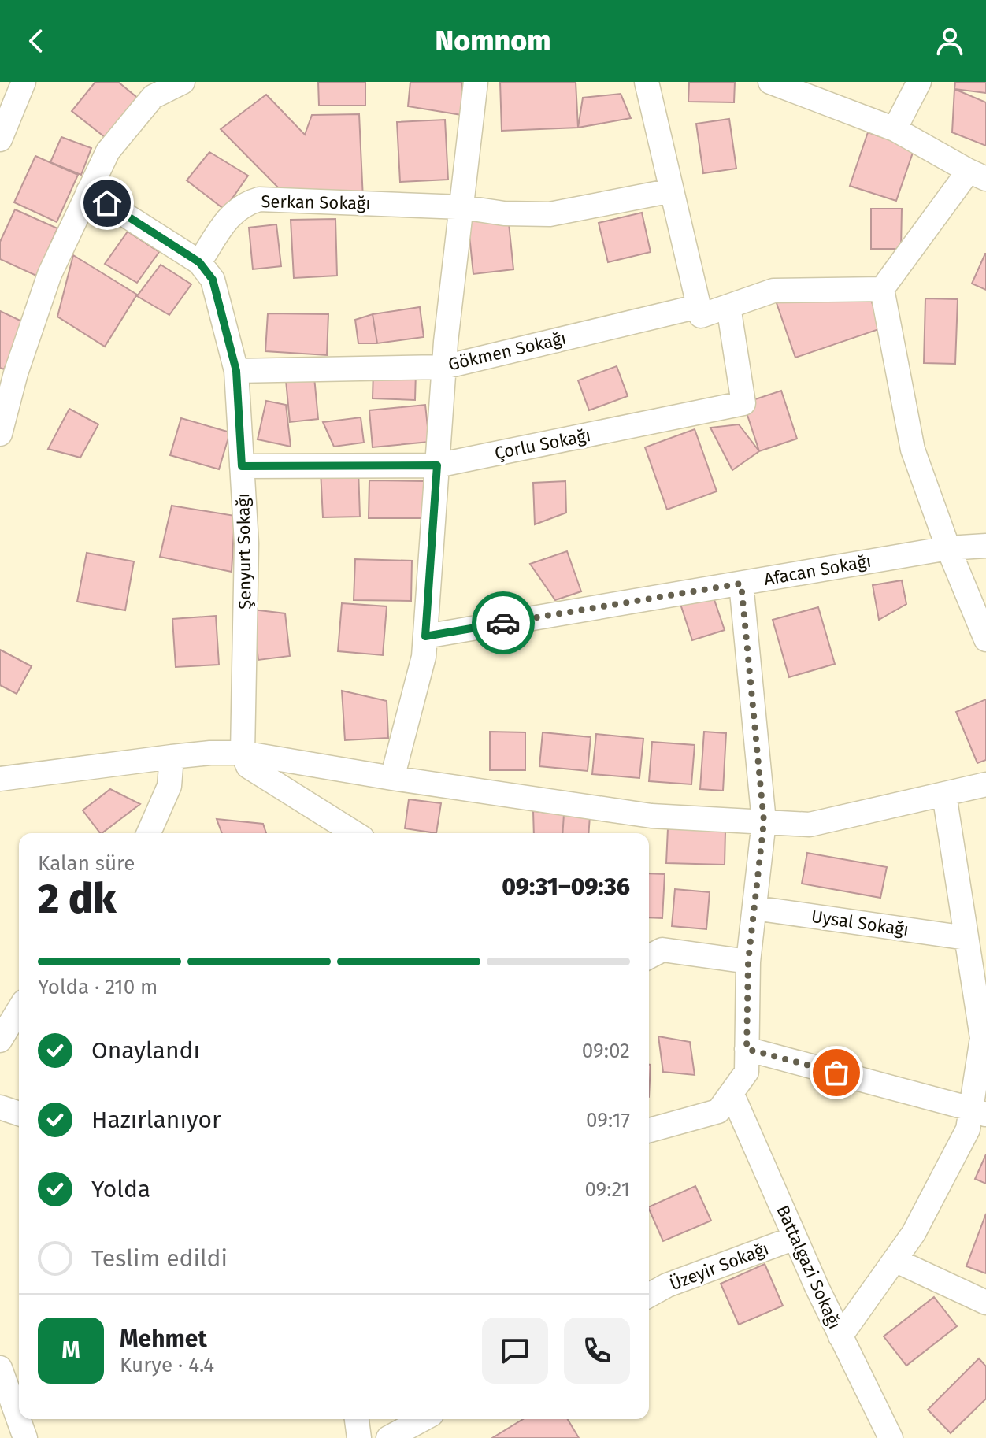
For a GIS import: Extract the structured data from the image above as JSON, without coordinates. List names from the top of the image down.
{
  "streets": {
    "street": [
      "Serkan Sokağı",
      "Gökmen Sokağı",
      "Çorlu Sokağı",
      "Şenyurt Sokağı",
      "Afacan Sokağı",
      "Uysal Sokağı",
      "Üzeyir Sokağı",
      "Battalgazi Sokağı"
    ]
  },
  "crossings": [
    ["Serkan Sokağı", "Şenyurt Sokağı"],
    ["Gökmen Sokağı", "Çorlu Sokağı"],
    ["Gökmen Sokağı", "Şenyurt Sokağı"],
    ["Çorlu Sokağı", "Şenyurt Sokağı"],
    ["Üzeyir Sokağı", "Battalgazi Sokağı"]
  ],
  "page": {
    "header": "Nomnom",
    "heading": ["2 dk", "Kalan süre", "09:31–09:36"],
    "panel": ["Mehmet", "Kurye · 4.4"],
    "bar": "Yolda · 210 m",
    "list": [
      ["Onaylandı", "09:02"],
      ["Hazırlanıyor", "09:17"],
      ["Yolda", "09:21"],
      "Teslim edildi"
    ],
    "round": "M"
  }
}
